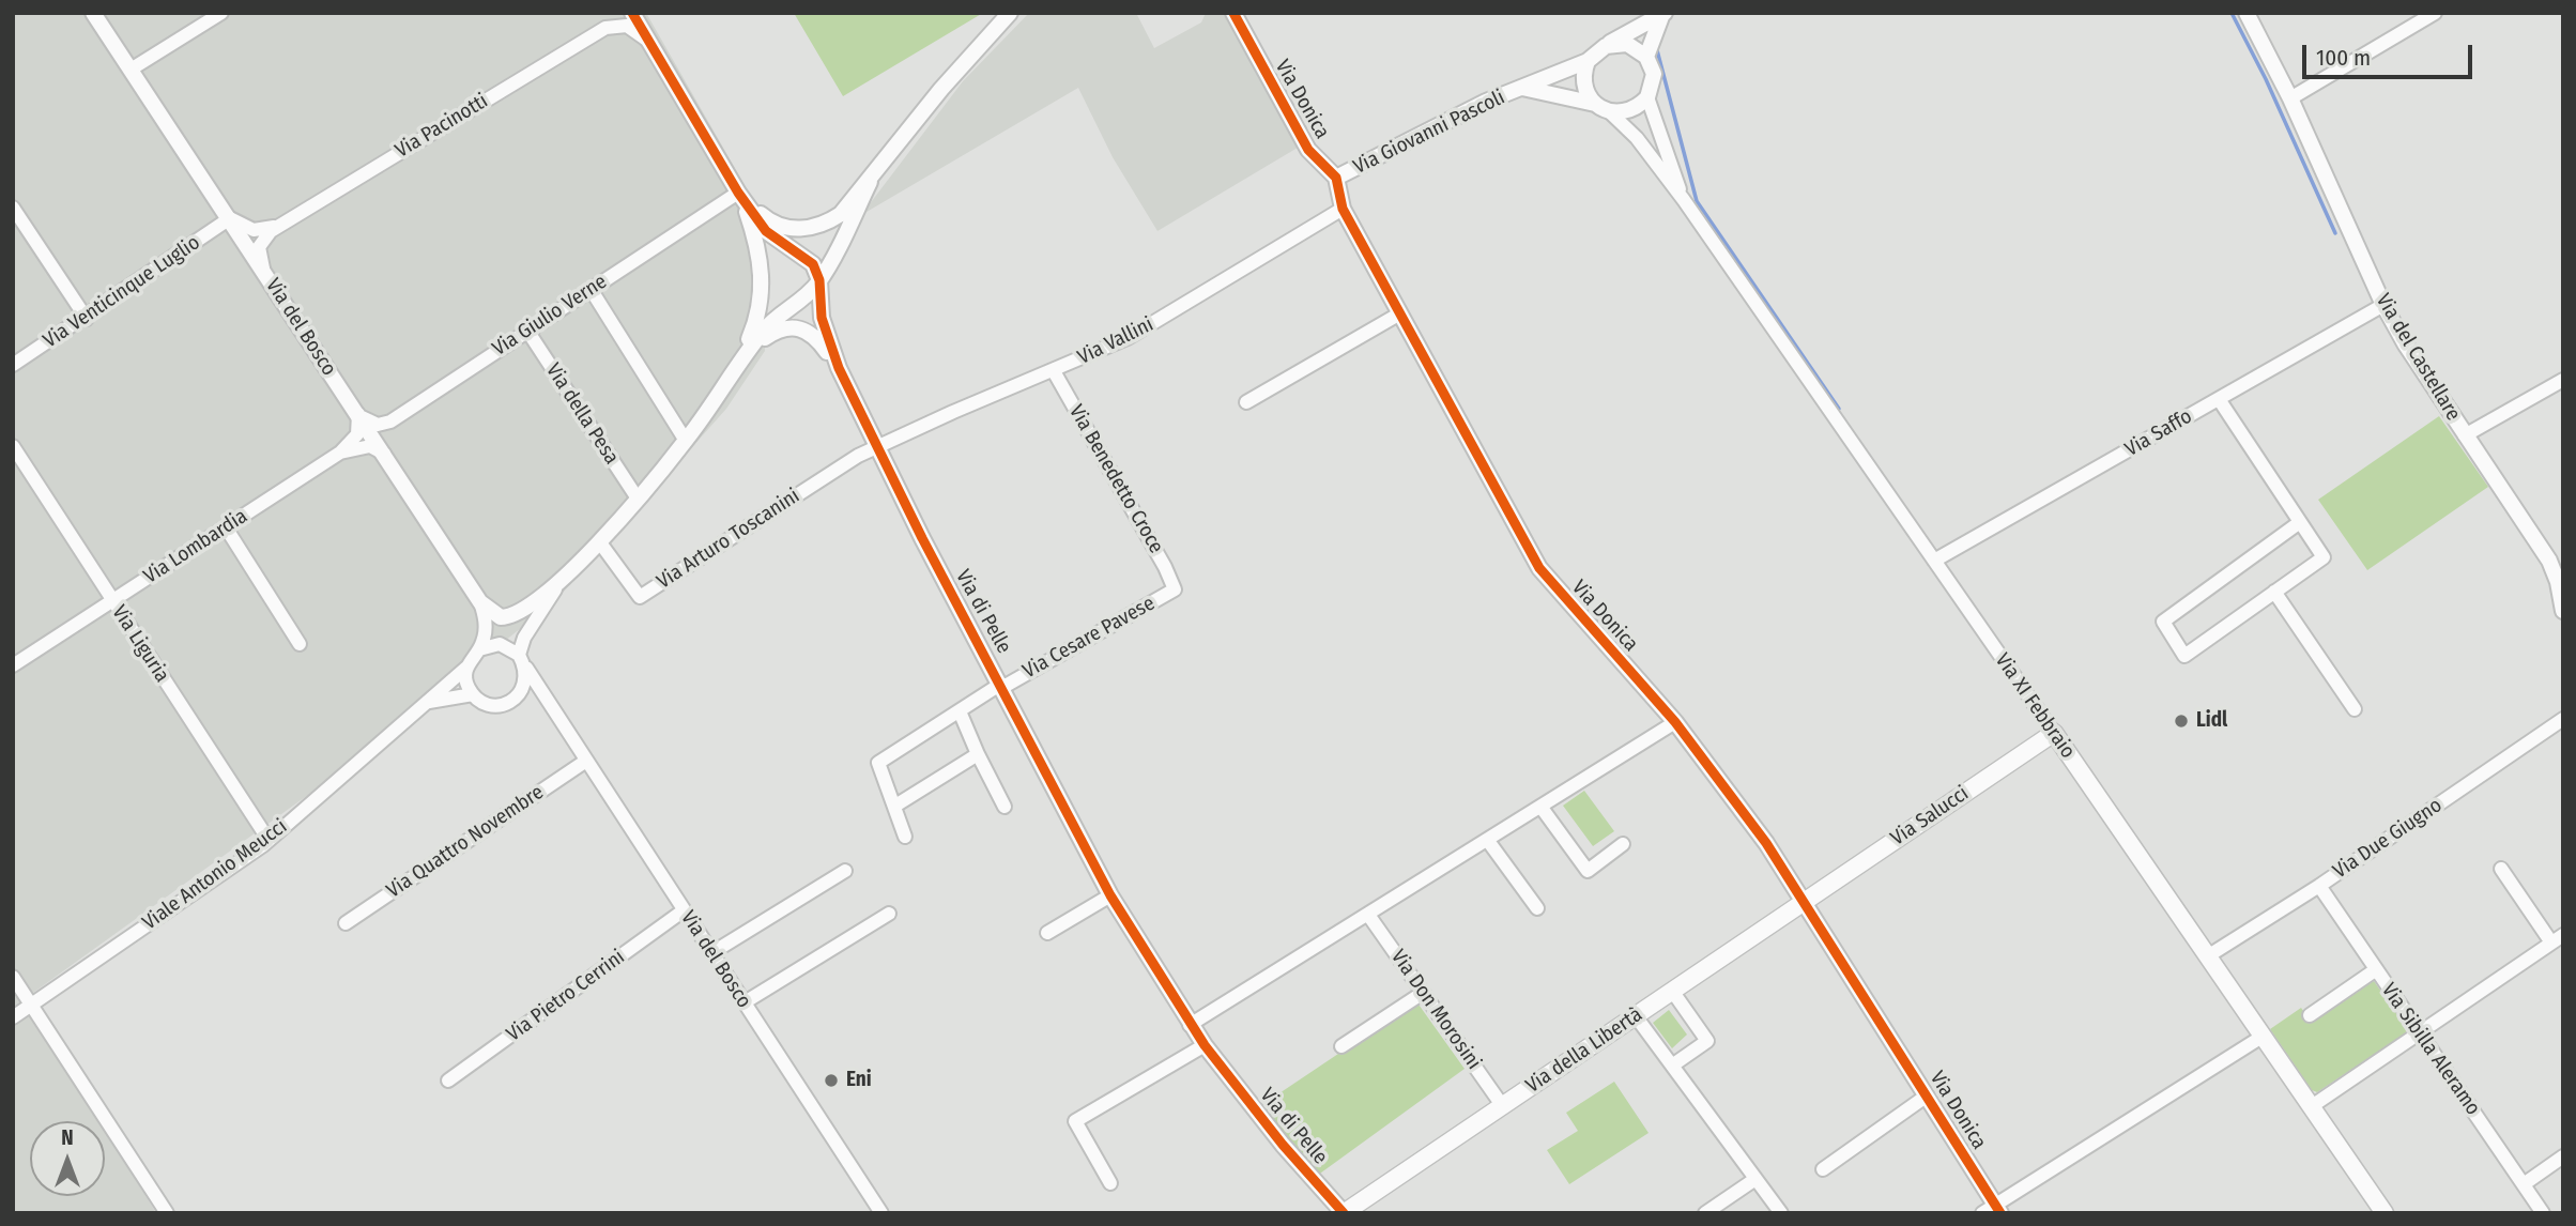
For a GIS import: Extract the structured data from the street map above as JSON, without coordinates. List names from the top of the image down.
{
  "streets": {
    "main road": ["Via XI Febbraio", "Via Salucci", "Via della Libertà"],
    "street": [
      "Via Donica",
      "Via Pacinotti",
      "Via Giovanni Pascoli",
      "Via Venticinque Luglio",
      "Via Giulio Verne",
      "Via del Bosco",
      "Via Vallini",
      "Via del Castellare",
      "Via della Pesa",
      "Via Saffo",
      "Via Benedetto Croce",
      "Via Arturo Toscanini",
      "Via Lombardia",
      "Via di Pelle",
      "Via Cesare Pavese",
      "Via Liguria",
      "Via Due Giugno",
      "Via Quattro Novembre",
      "Viale Antonio Meucci",
      "Via Pietro Cerrini",
      "Via Don Morosini",
      "Via Sibilla Aleramo"
    ]
  },
  "crossings": [
    ["Via Donica", "Via Giovanni Pascoli"],
    ["Via Donica", "Via Vallini"],
    ["Via Donica", "Via Salucci"],
    ["Via Donica", "Via della Libertà"],
    ["Via Pacinotti", "Via Venticinque Luglio"],
    ["Via Pacinotti", "Via del Bosco"],
    ["Via Giovanni Pascoli", "Via XI Febbraio"],
    ["Via Venticinque Luglio", "Via del Bosco"],
    ["Via Giulio Verne", "Via del Bosco"],
    ["Via Giulio Verne", "Via della Pesa"],
    ["Via Giulio Verne", "Via Lombardia"],
    ["Via del Bosco", "Via Lombardia"],
    ["Via del Bosco", "Via Quattro Novembre"],
    ["Via del Bosco", "Viale Antonio Meucci"],
    ["Via del Bosco", "Via Pietro Cerrini"],
    ["Via Vallini", "Via Benedetto Croce"],
    ["Via Vallini", "Via Arturo Toscanini"],
    ["Via Vallini", "Via di Pelle"],
    ["Via del Castellare", "Via Saffo"],
    ["Via Saffo", "Via XI Febbraio"],
    ["Via Benedetto Croce", "Via Cesare Pavese"],
    ["Via Arturo Toscanini", "Via di Pelle"],
    ["Via Lombardia", "Via Liguria"],
    ["Via di Pelle", "Via Cesare Pavese"],
    ["Via di Pelle", "Via della Libertà"],
    ["Via Liguria", "Viale Antonio Meucci"],
    ["Via XI Febbraio", "Via Salucci"],
    ["Via XI Febbraio", "Via Due Giugno"],
    ["Via Salucci", "Via della Libertà"],
    ["Via Due Giugno", "Via Sibilla Aleramo"],
    ["Via Don Morosini", "Via della Libertà"]
  ],
  "places": ["Lidl", "Eni"],
  "scale_bar": "100 m",
  "north": "top"
}
